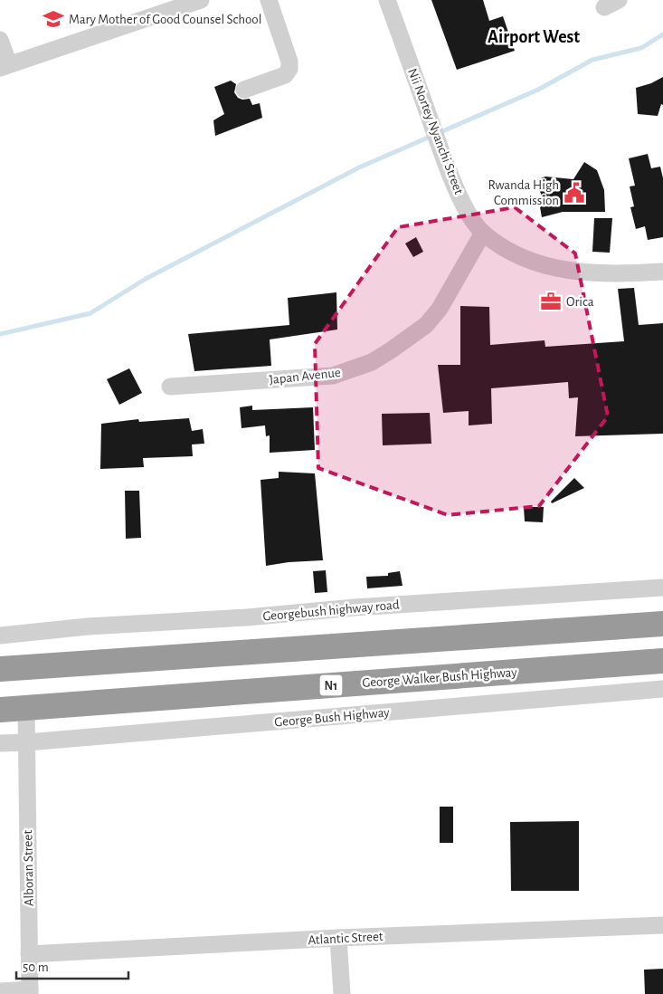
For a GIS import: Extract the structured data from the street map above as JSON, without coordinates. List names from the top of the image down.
{
  "streets": {
    "highway": ["George Walker Bush Highway", "N1"],
    "street": [
      "Nii Nortey Nyanchi Street",
      "Japan Avenue",
      "Georgebush highway road",
      "George Bush Highway",
      "Alboran Street",
      "Atlantic Street"
    ]
  },
  "crossings": [
    ["Nii Nortey Nyanchi Street", "Japan Avenue"],
    ["George Walker Bush Highway", "Alboran Street"],
    ["George Bush Highway", "Alboran Street"],
    ["Alboran Street", "Atlantic Street"]
  ],
  "districts": ["Airport West"],
  "places": {
    "school or university": ["Mary Mother of Good Counsel School"],
    "public building": ["Rwanda High Commission"],
    "office": ["Orica"]
  },
  "scale_bar": "50 m"
}
